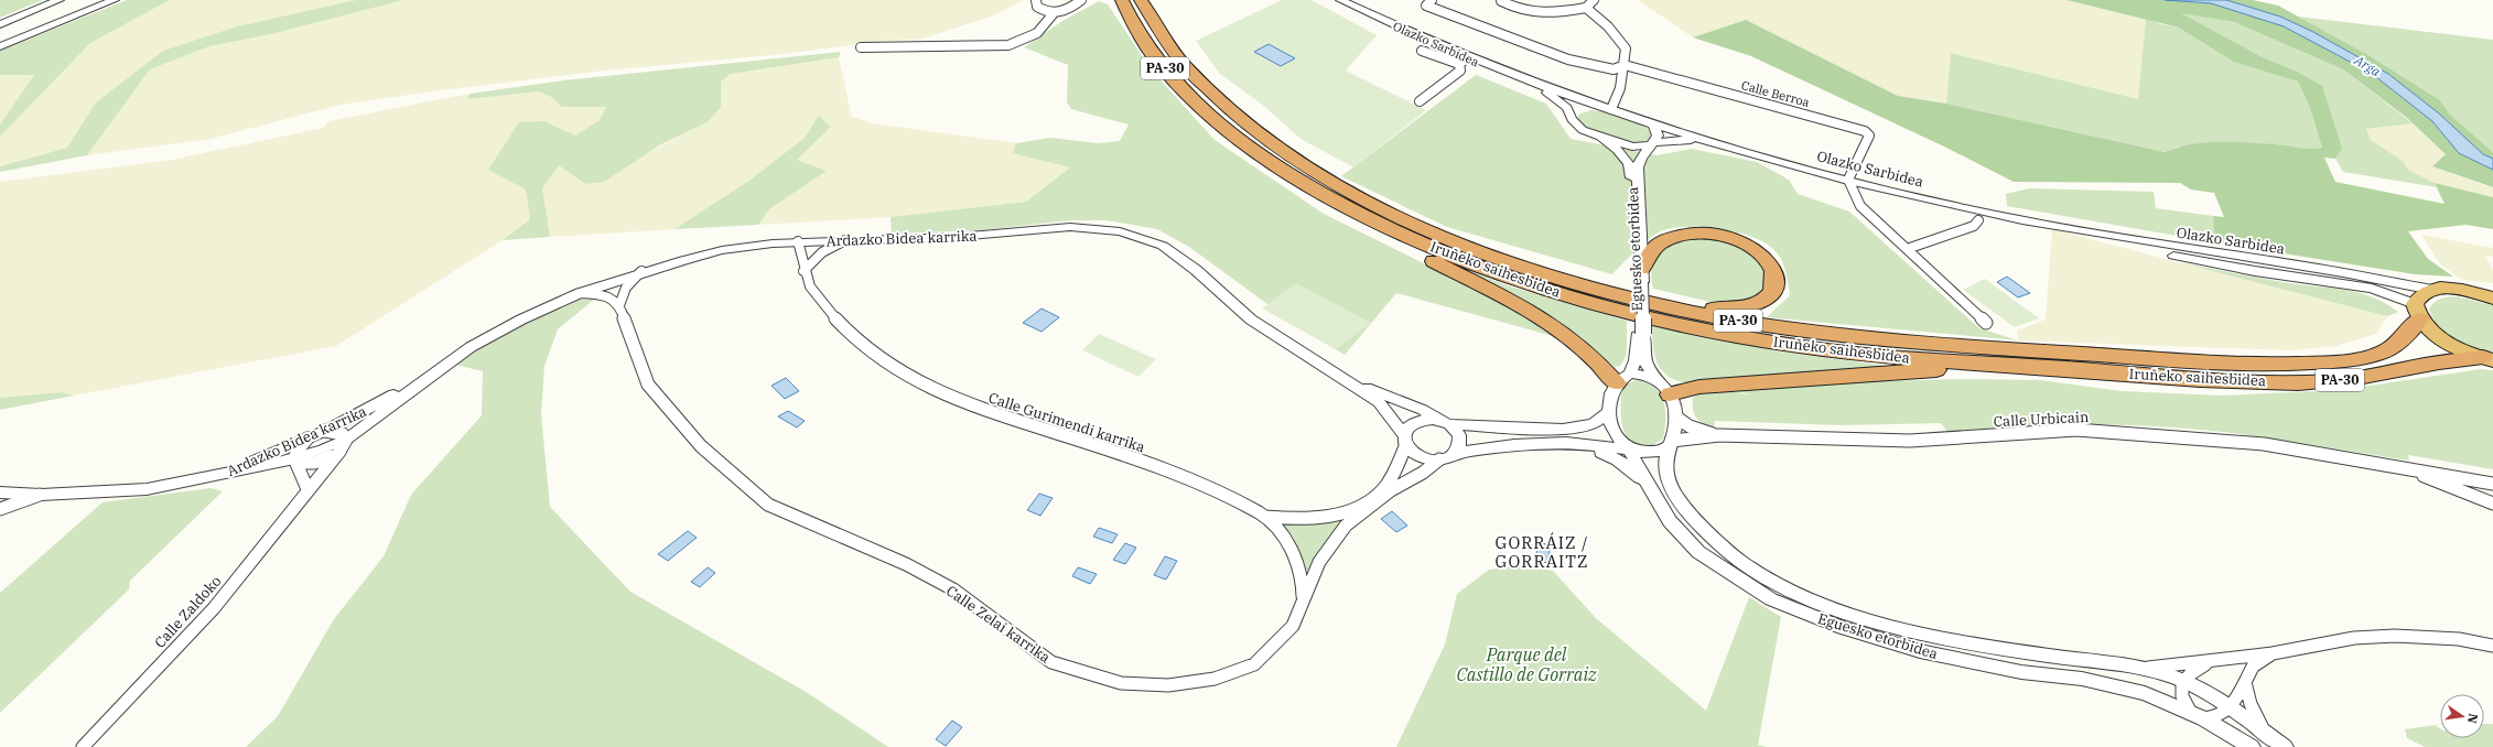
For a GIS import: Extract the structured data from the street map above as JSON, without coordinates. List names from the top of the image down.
{
  "streets": {
    "highway": ["PA-30", "Iruñeko saihesbidea"],
    "street": [
      "Olazko Sarbidea",
      "Calle Berroa",
      "Ardazko Bidea karrika",
      "Eguesko etorbidea",
      "Calle Urbicain",
      "Calle Gurimendi karrika",
      "Calle Zaldoko",
      "Calle Zelai karrika"
    ]
  },
  "crossings": [
    ["Olazko Sarbidea", "PA-30"],
    ["Olazko Sarbidea", "Calle Berroa"],
    ["Olazko Sarbidea", "Eguesko etorbidea"],
    ["Olazko Sarbidea", "Iruñeko saihesbidea"],
    ["PA-30", "Iruñeko saihesbidea"],
    ["Ardazko Bidea karrika", "Calle Gurimendi karrika"],
    ["Ardazko Bidea karrika", "Calle Zaldoko"],
    ["Ardazko Bidea karrika", "Calle Zelai karrika"],
    ["Eguesko etorbidea", "Calle Urbicain"],
    ["Calle Gurimendi karrika", "Calle Zelai karrika"]
  ],
  "districts": ["GORRÁIZ / GORRAITZ"],
  "water": ["Arga"],
  "parks": ["Parque del Castillo de Gorraiz"],
  "north": "right"
}
